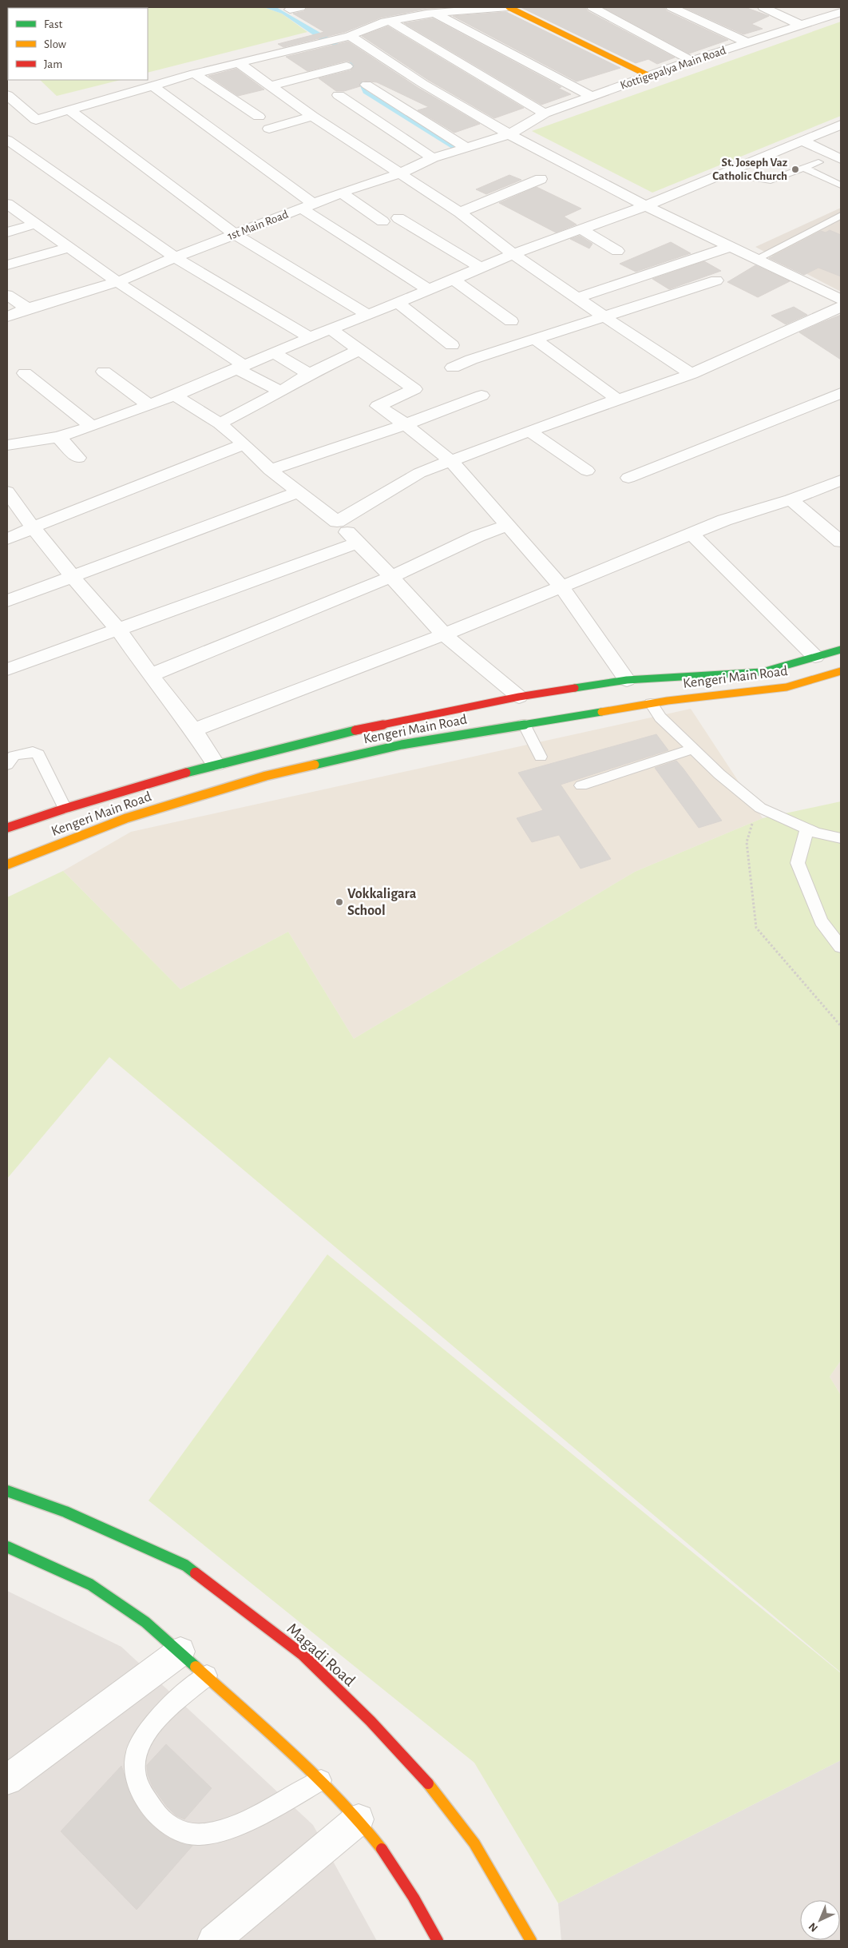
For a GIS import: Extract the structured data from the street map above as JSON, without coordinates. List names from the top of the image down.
{
  "streets": {
    "main road": ["Kengeri Main Road", "Magadi Road"],
    "street": ["Kottigepalya Main Road", "1st Main Road"]
  },
  "crossings": [
    ["Kottigepalya Main Road", "1st Main Road"]
  ],
  "places": ["St. Joseph Vaz Catholic Church", "Vokkaligara School"],
  "legend": ["Fast", "Slow", "Jam"],
  "north": "bottom left"
}
